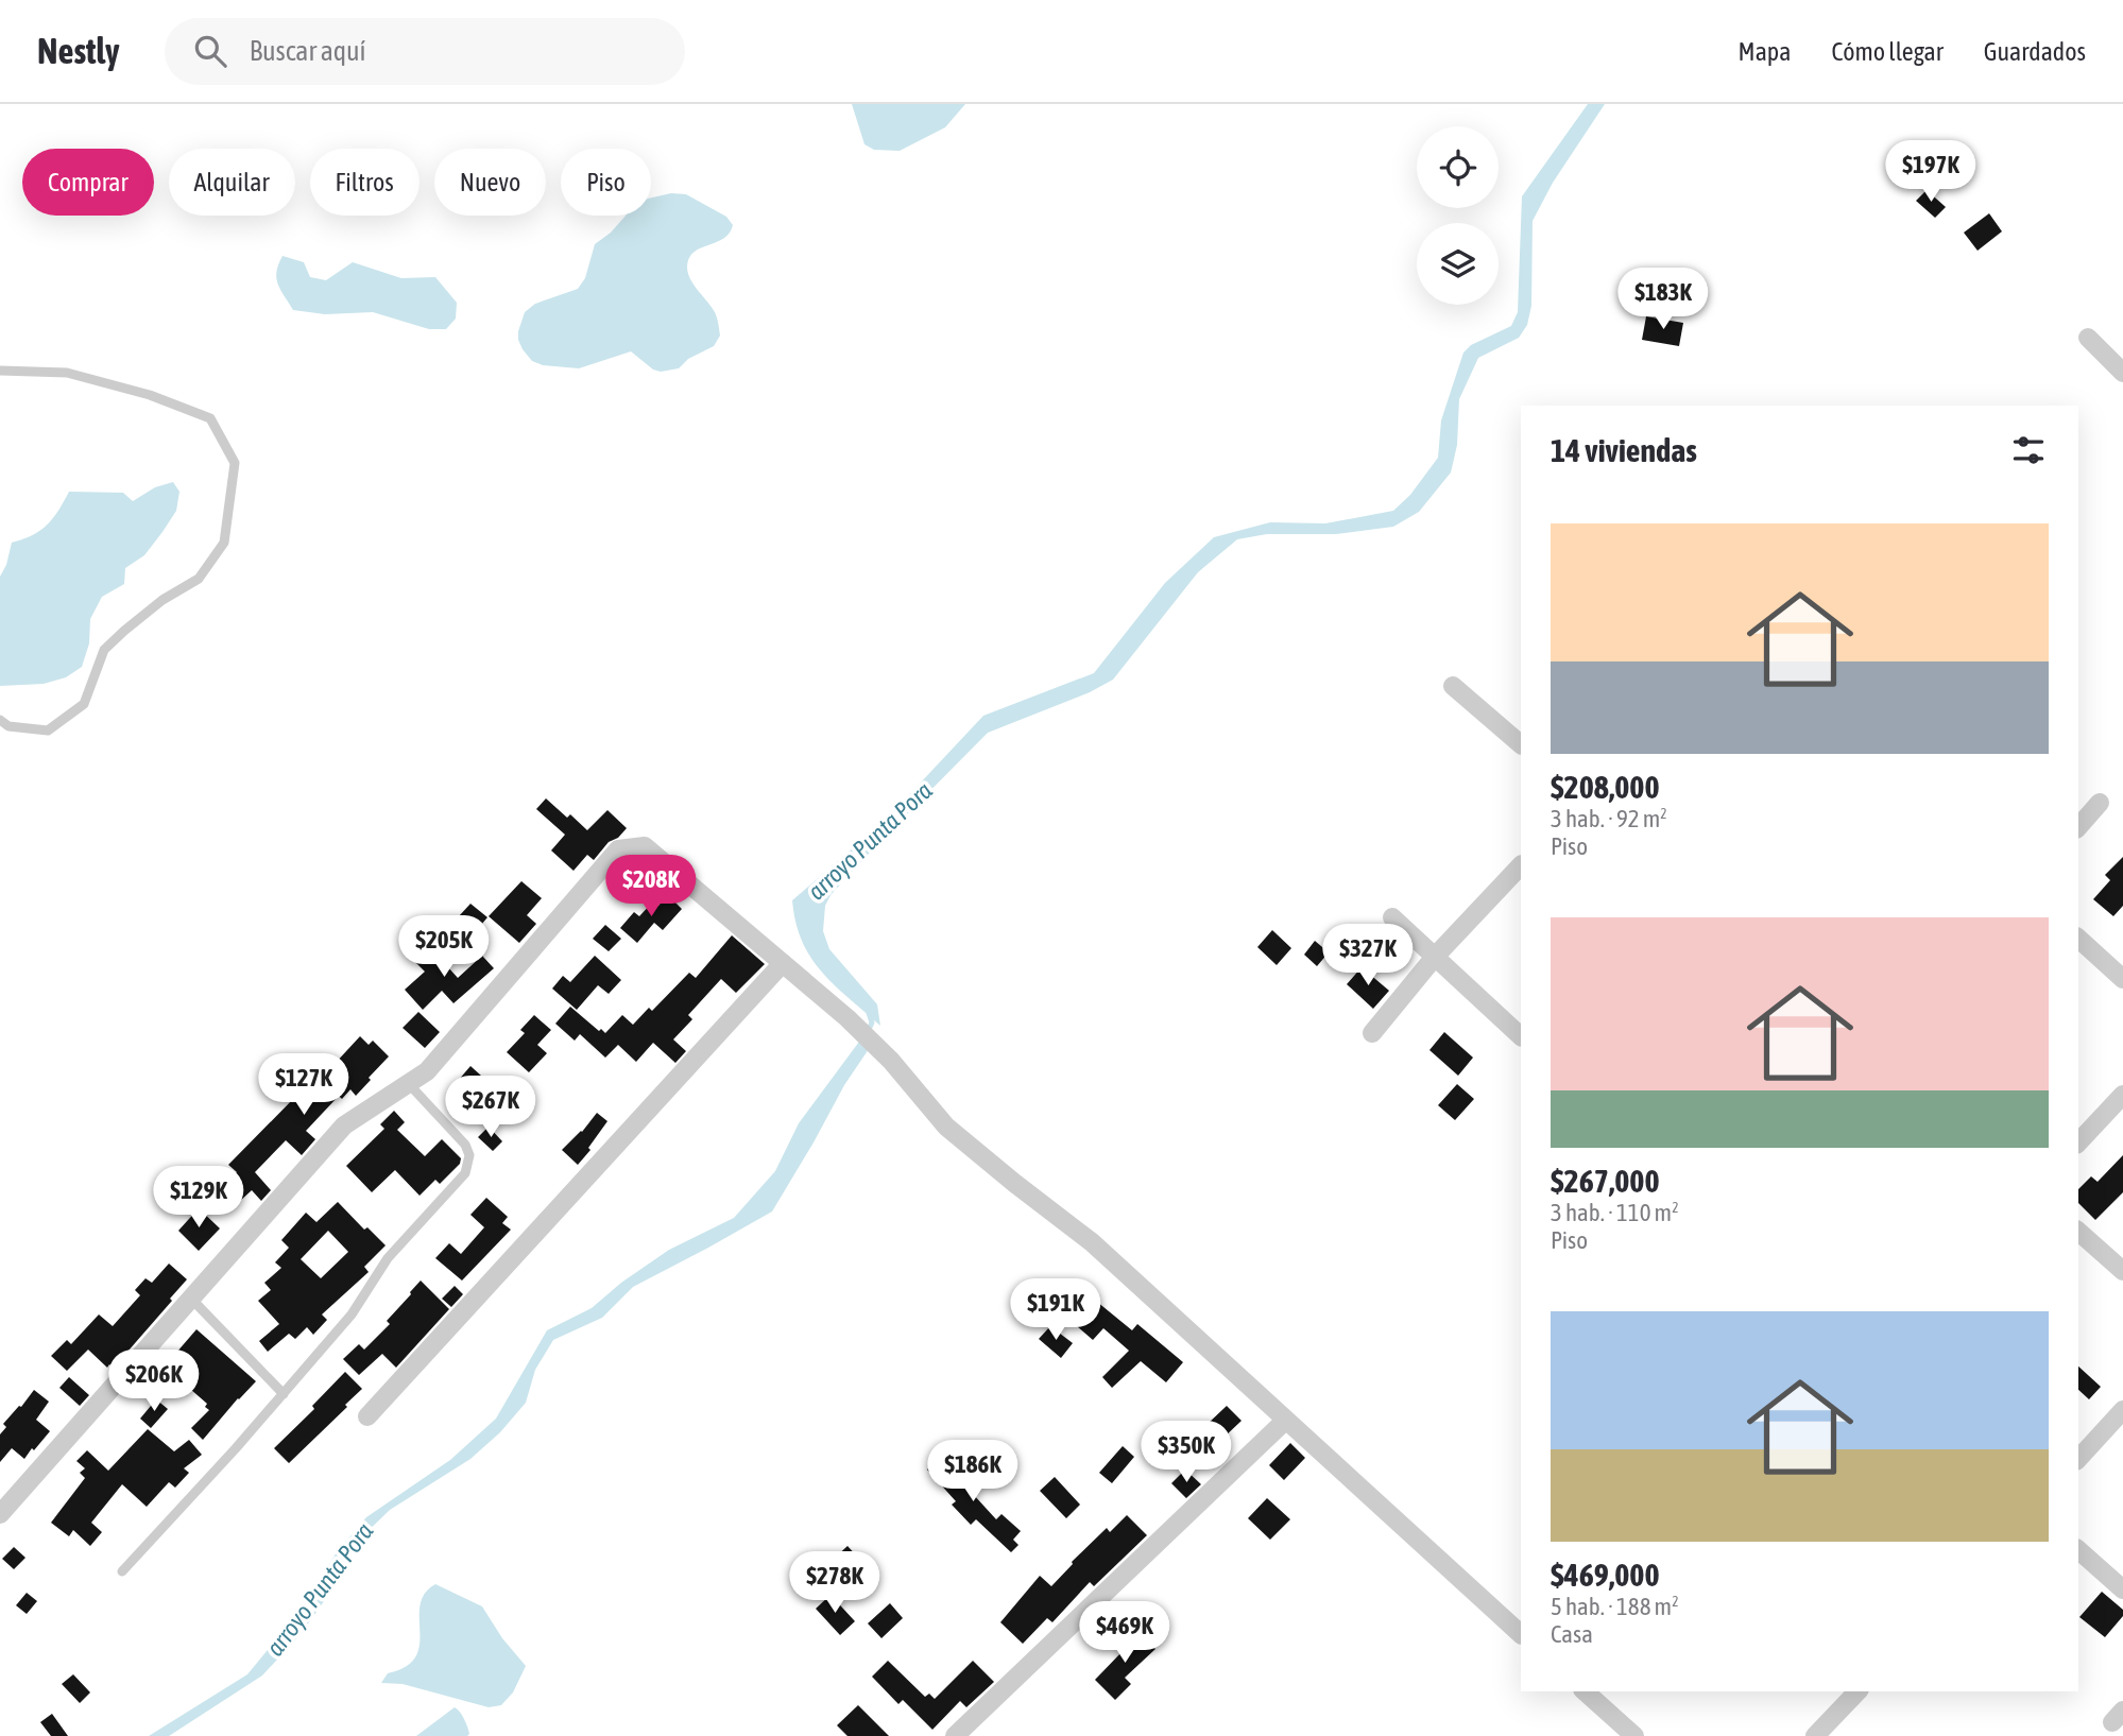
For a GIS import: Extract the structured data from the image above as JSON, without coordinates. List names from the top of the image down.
{
  "water": ["arroyo Punta Pora"],
  "page": {
    "header": "Nestly",
    "search": "Buscar aquí",
    "nav": ["Mapa", "Cómo llegar", "Guardados"],
    "price": [
      "$197K",
      "$183K",
      "$208K",
      "$205K",
      "$327K",
      "$127K",
      "$267K",
      "$129K",
      "$191K",
      "$206K",
      "$350K",
      "$186K",
      "$278K",
      "$469K"
    ],
    "chip": [
      "Comprar",
      "Alquilar",
      "Filtros",
      "Nuevo",
      "Piso"
    ],
    "heading": "14 viviendas",
    "list": [
      {
        "name": "$208,000",
        "note": "3 hab. · 92 m² · Piso"
      },
      {
        "name": "$267,000",
        "note": "3 hab. · 110 m² · Piso"
      },
      {
        "name": "$469,000",
        "note": "5 hab. · 188 m² · Casa"
      }
    ]
  }
}
